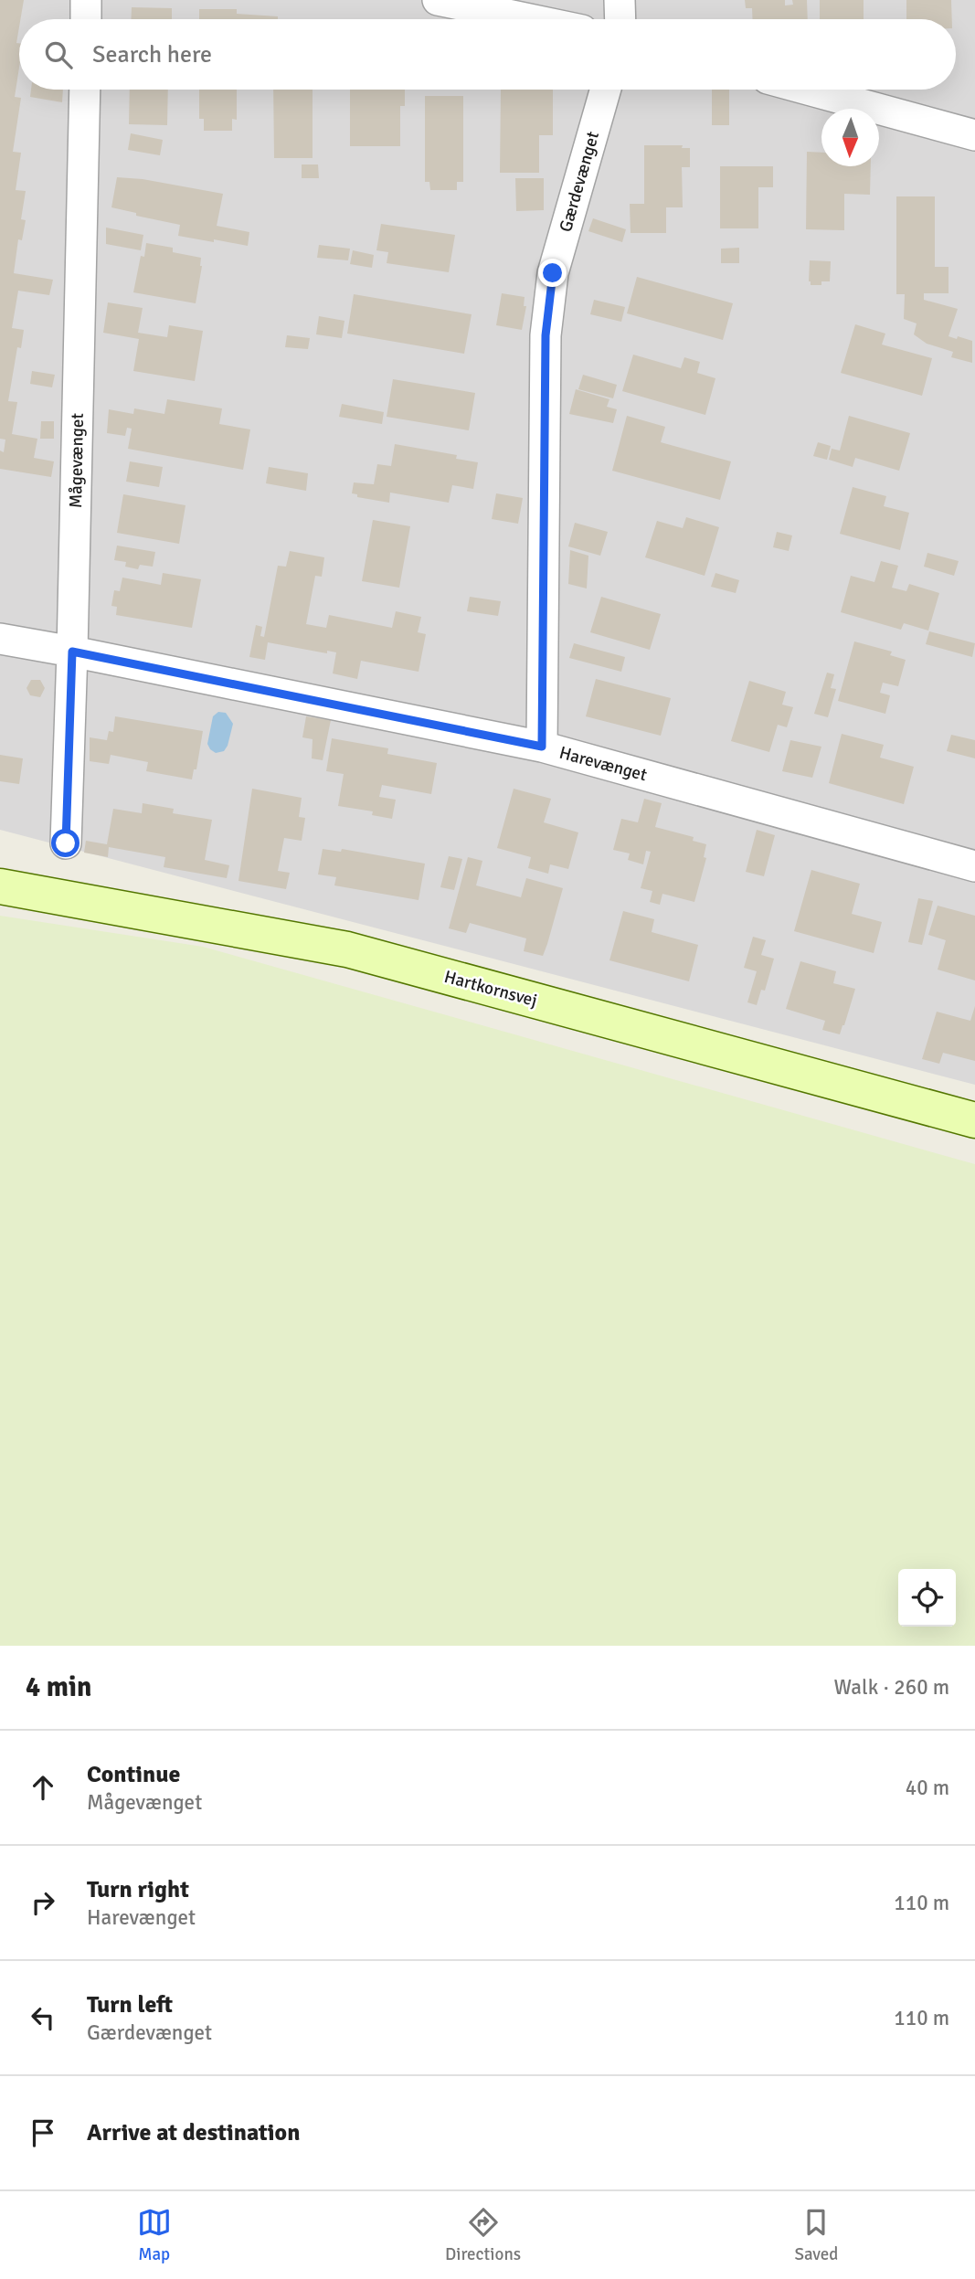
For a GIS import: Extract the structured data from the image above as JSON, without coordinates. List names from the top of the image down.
{
  "streets": {
    "street": [
      "Gærdevænget",
      "Mågevænget",
      "Harevænget",
      "Hartkornsvej"
    ]
  },
  "crossings": [
    ["Gærdevænget", "Harevænget"],
    ["Mågevænget", "Harevænget"]
  ],
  "north": "bottom",
  "page": {
    "search": "Search here",
    "heading": ["4 min", "Walk · 260 m"],
    "list": [
      ["Continue", "Mågevænget", "40 m"],
      ["Turn right", "Harevænget", "110 m"],
      ["Turn left", "Gærdevænget", "110 m"],
      "Arrive at destination"
    ],
    "nav": ["Map", "Directions", "Saved"]
  }
}
